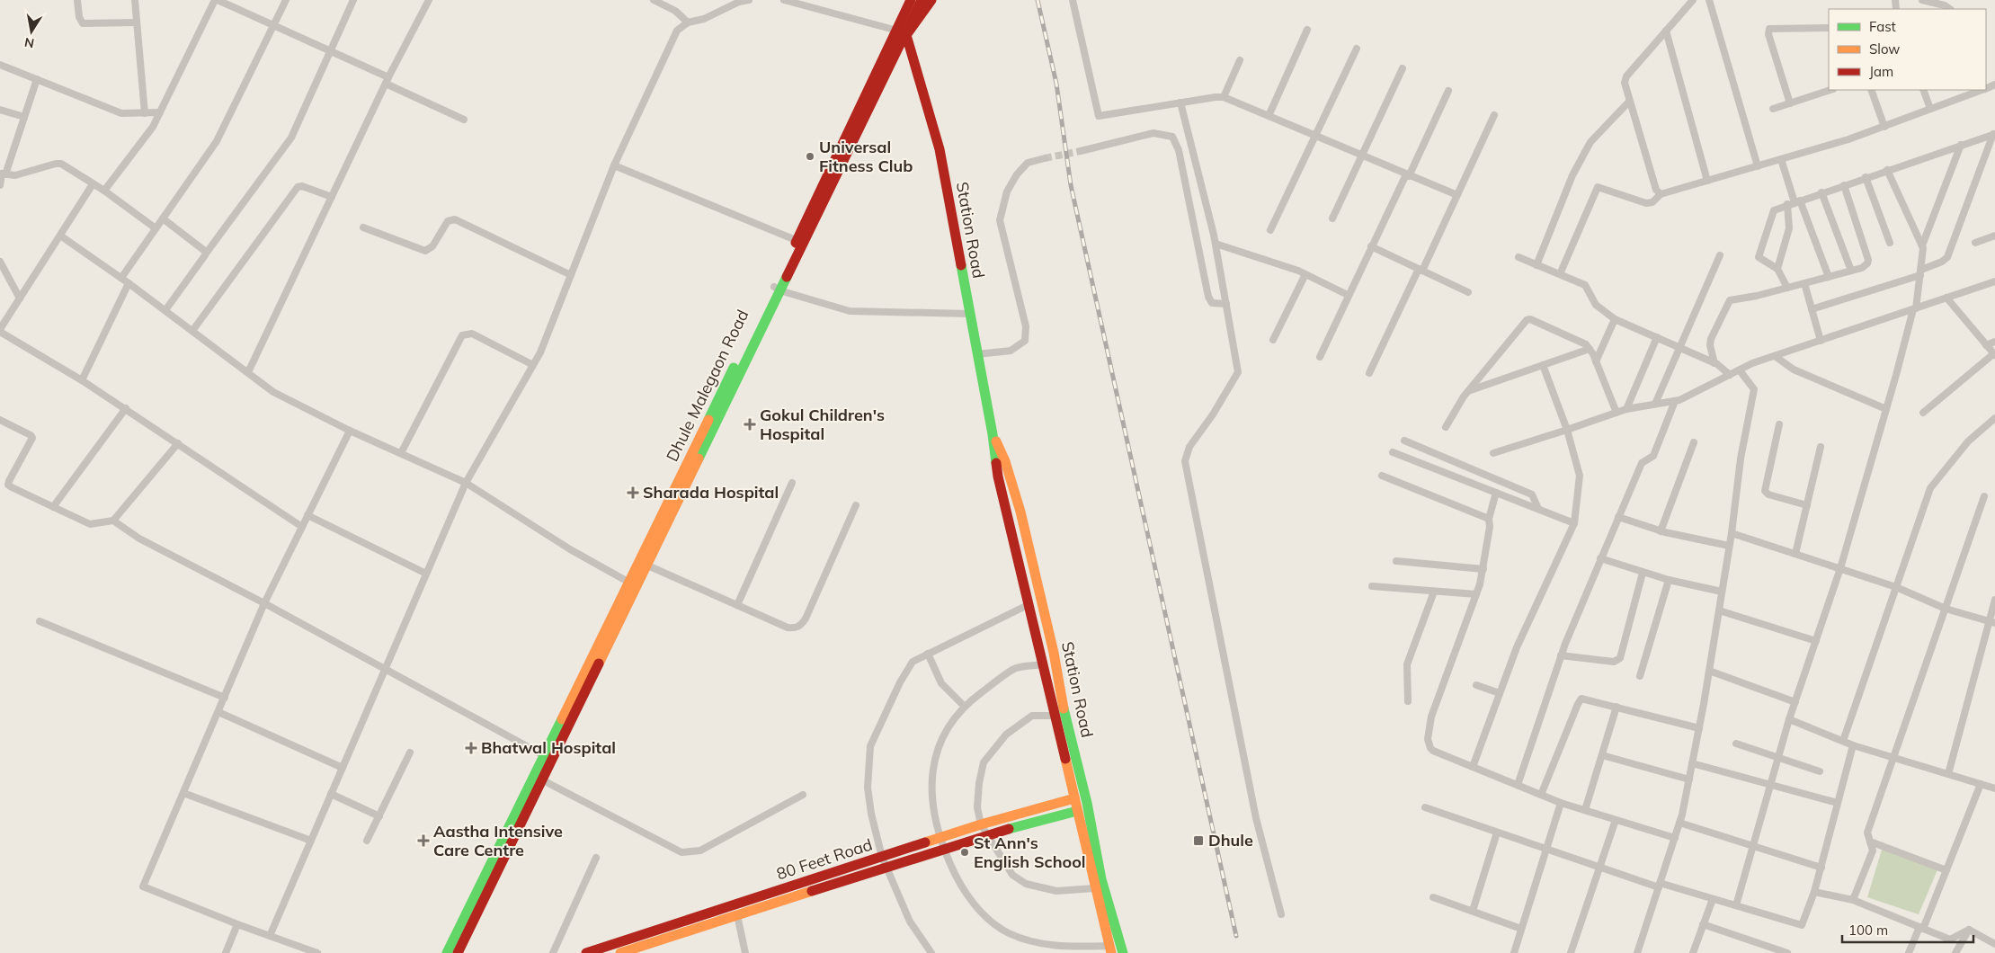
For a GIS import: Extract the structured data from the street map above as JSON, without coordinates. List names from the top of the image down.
{
  "streets": {
    "main road": ["Station Road", "Dhule Malegaon Road", "80 Feet Road"]
  },
  "crossings": [
    ["Station Road", "Dhule Malegaon Road"],
    ["Station Road", "80 Feet Road"]
  ],
  "places": {
    "other": ["Universal Fitness Club", "St Ann's English School"],
    "health": [
      "Gokul Children's Hospital",
      "Sharada Hospital",
      "Bhatwal Hospital",
      "Aastha Intensive Care Centre"
    ],
    "transit": ["Dhule"]
  },
  "legend": ["Fast", "Slow", "Jam"],
  "scale_bar": "100 m",
  "north": "bottom"
}
